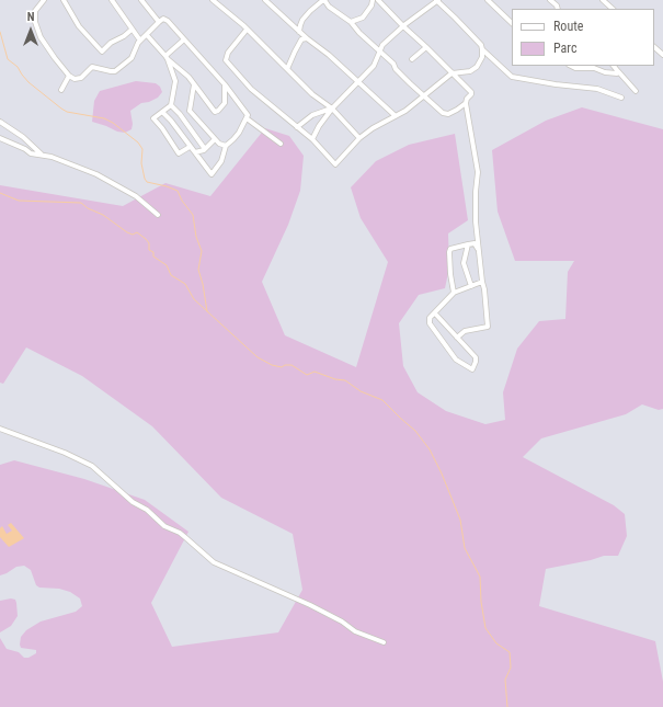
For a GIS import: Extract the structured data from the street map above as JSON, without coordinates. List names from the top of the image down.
{
  "legend": ["Route", "Parc"],
  "north": "top"
}
